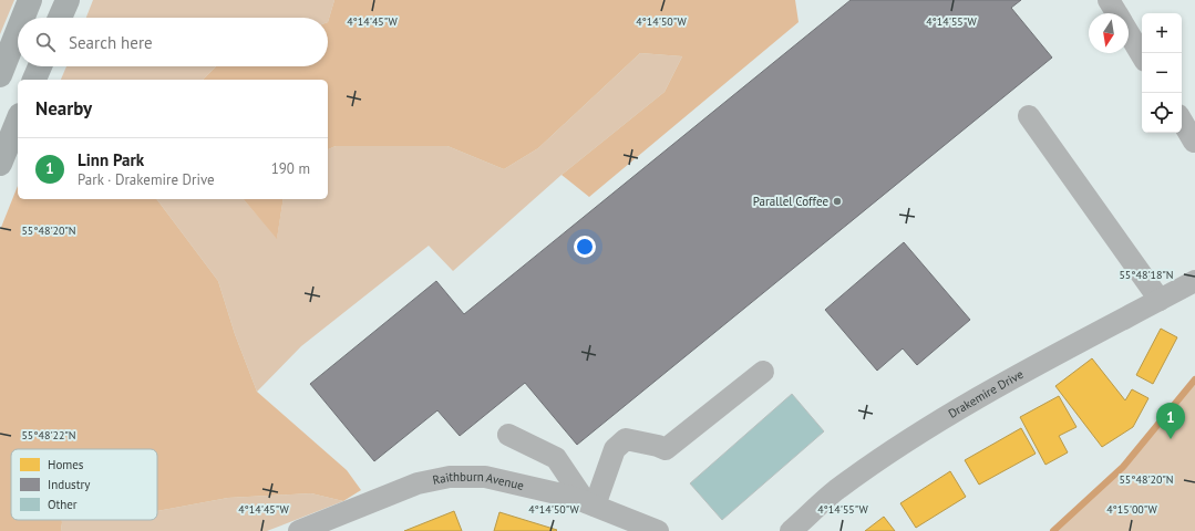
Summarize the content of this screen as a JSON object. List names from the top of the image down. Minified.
{"streets":{"street":["Drakemire Drive","Raithburn Avenue"]},"places":["Parallel Coffee"],"legend":["Homes","Industry","Other"],"north":"bottom","page":{"map_buttons":["+","−"],"search":"Search here","heading":"Nearby","list":[{"mark":"1","name":"Linn Park","note":"Park · Drakemire Drive","value":"190 m"}],"pins":"1"},"coordinates":["4°14'45\"W","4°14'50\"W","4°14'55\"W","55°48'20\"N","55°48'18\"N","55°48'22\"N","4°15'00\"W"]}
